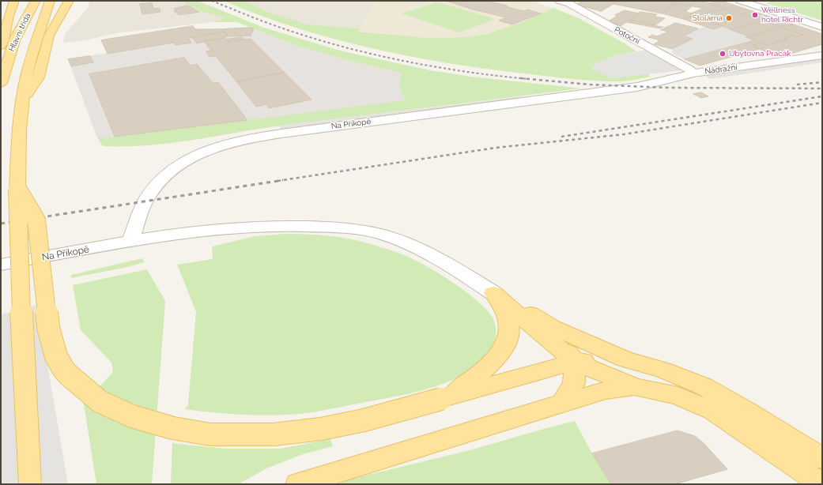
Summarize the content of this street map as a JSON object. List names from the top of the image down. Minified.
{"streets":{"main road":["Hlavní třída"],"street":["Potoční","Nádražní","Na Příkopě"]},"crossings":[["Potoční","Nádražní"],["Nádražní","Na Příkopě"]],"places":["Wellness hotel Richtr","Stolárna","Ubytovna Pracák"]}
